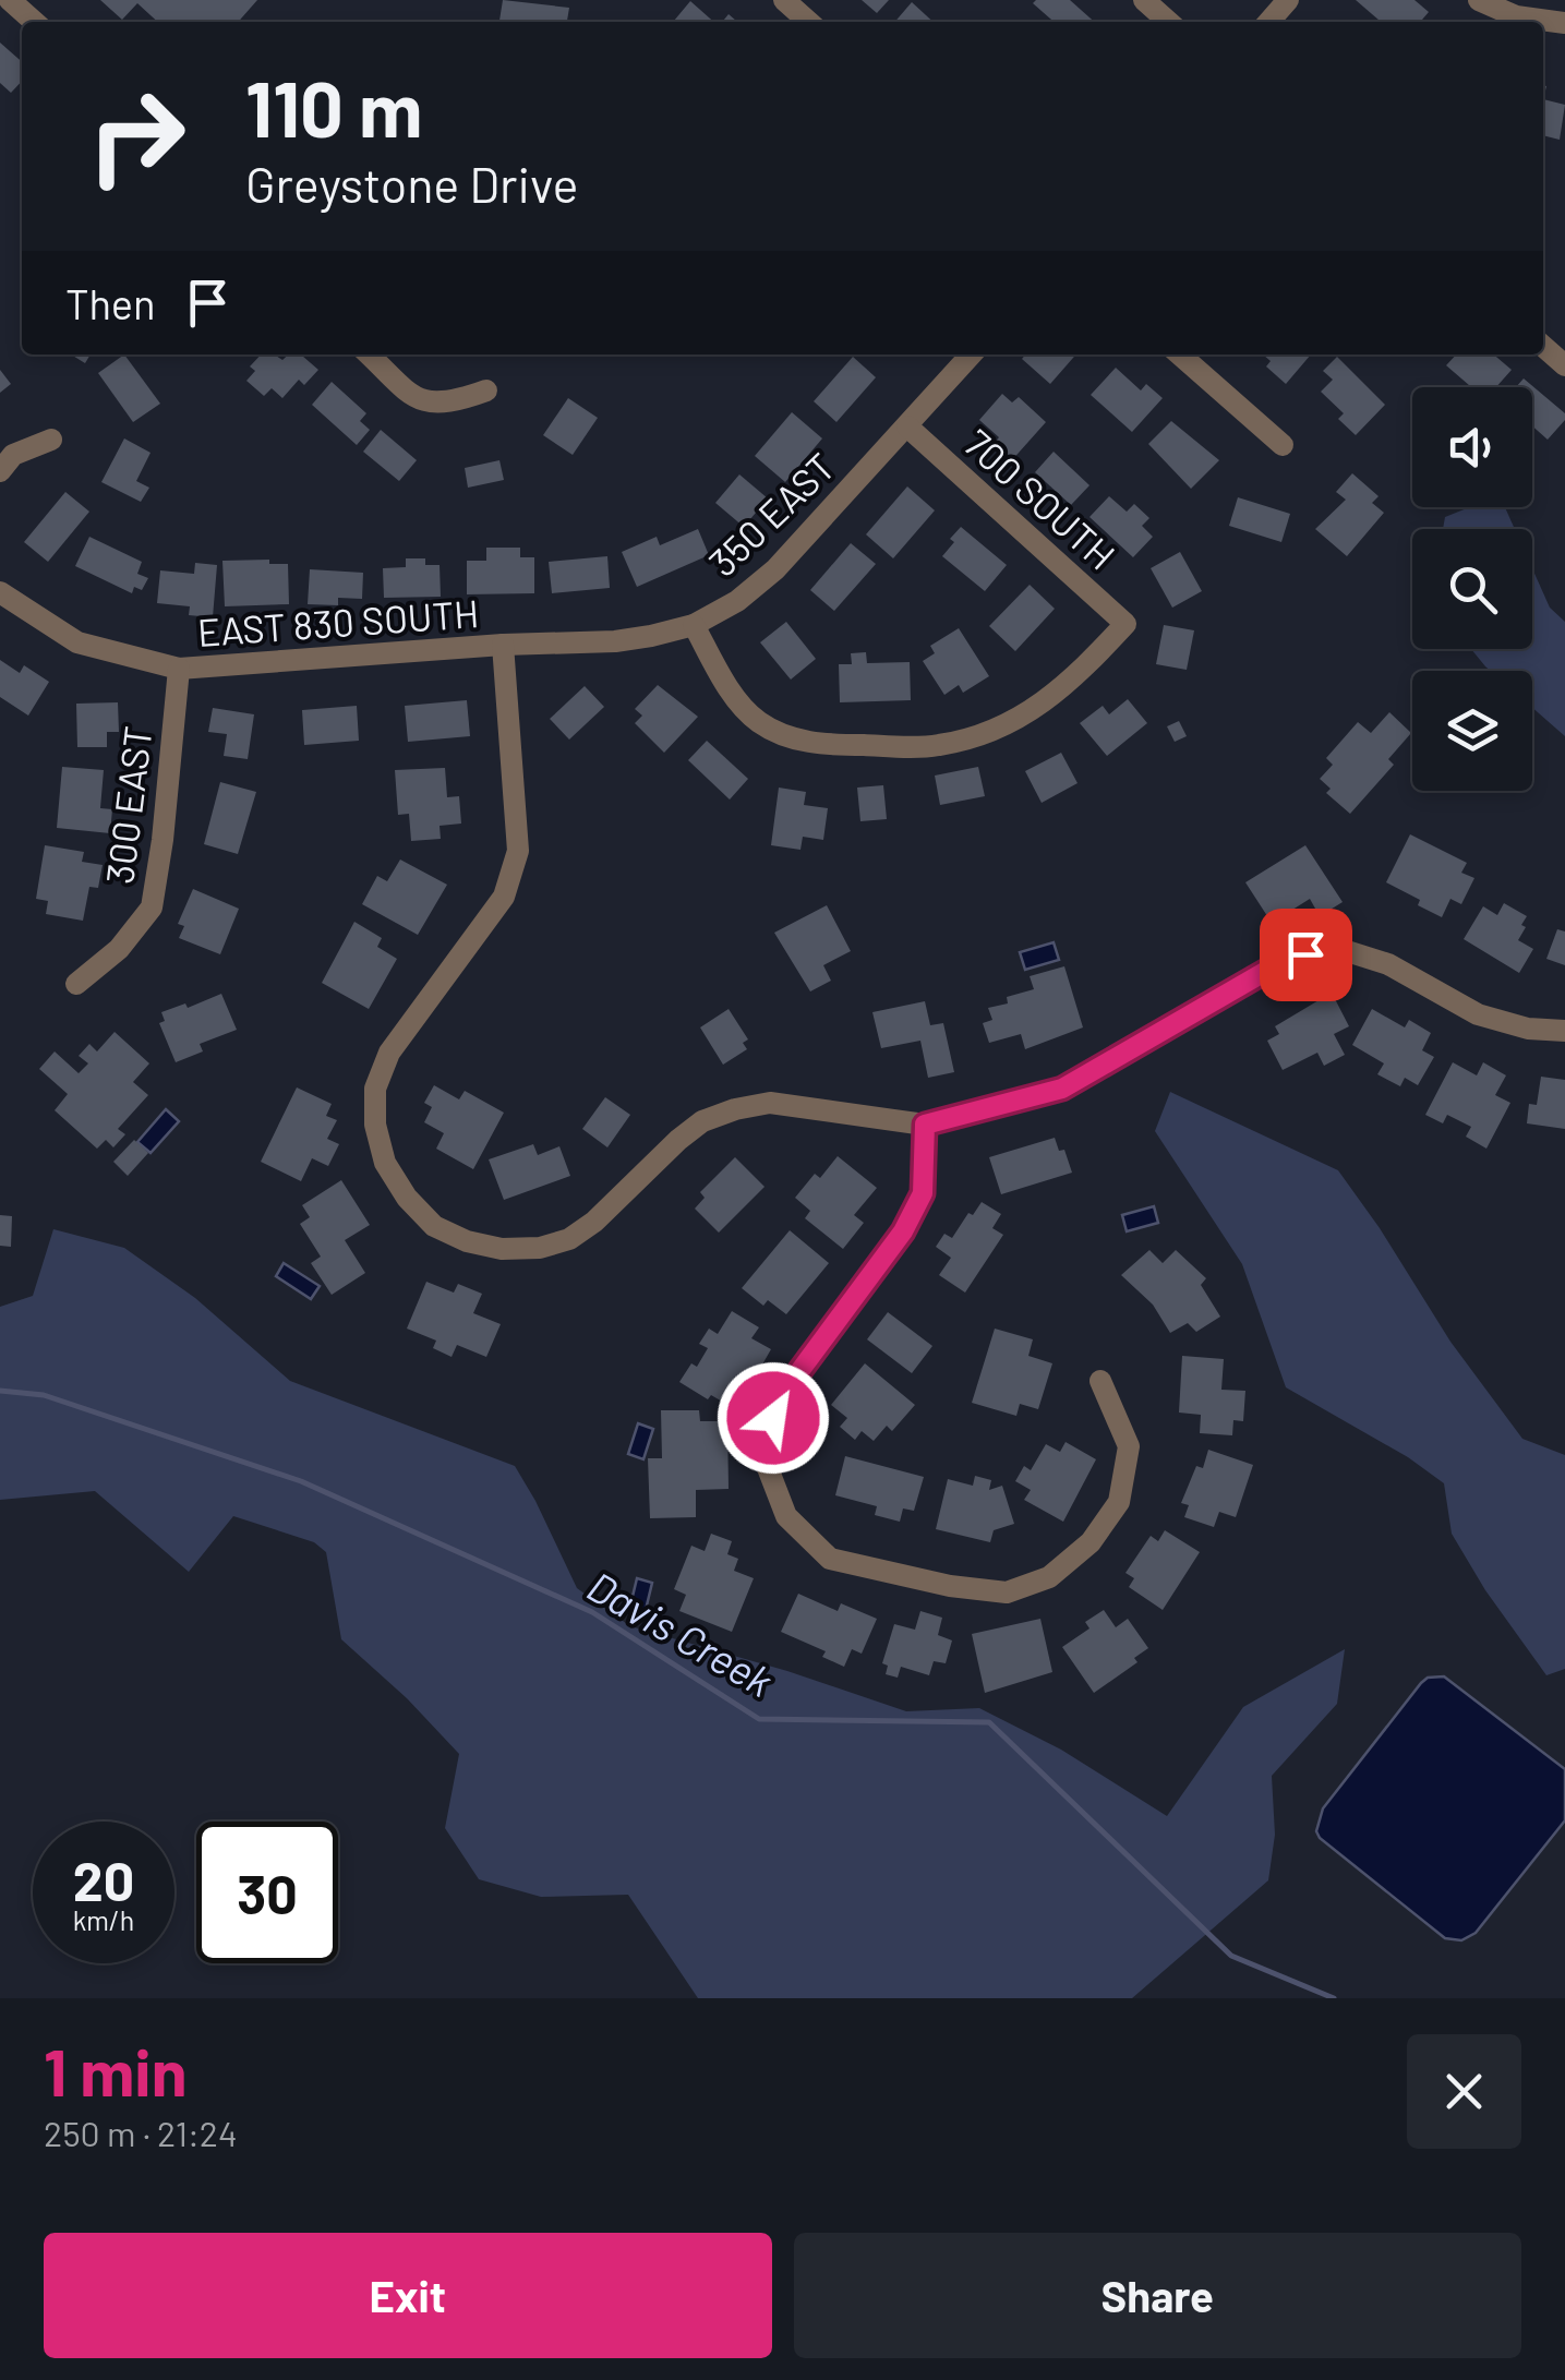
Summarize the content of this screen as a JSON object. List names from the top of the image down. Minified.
{"streets":{"street":["700 SOUTH","350 EAST","EAST 830 SOUTH","300 EAST"]},"crossings":[["700 SOUTH","350 EAST"],["350 EAST","EAST 830 SOUTH"],["EAST 830 SOUTH","300 EAST"]],"water":["Davis Creek"],"page":{"turn":["110 m","Greystone Drive"],"then":"Then","speed":"20 km/h","limit":"30","heading":["1 min","250 m · 21:24"],"buttons":["Exit","Share"]}}
